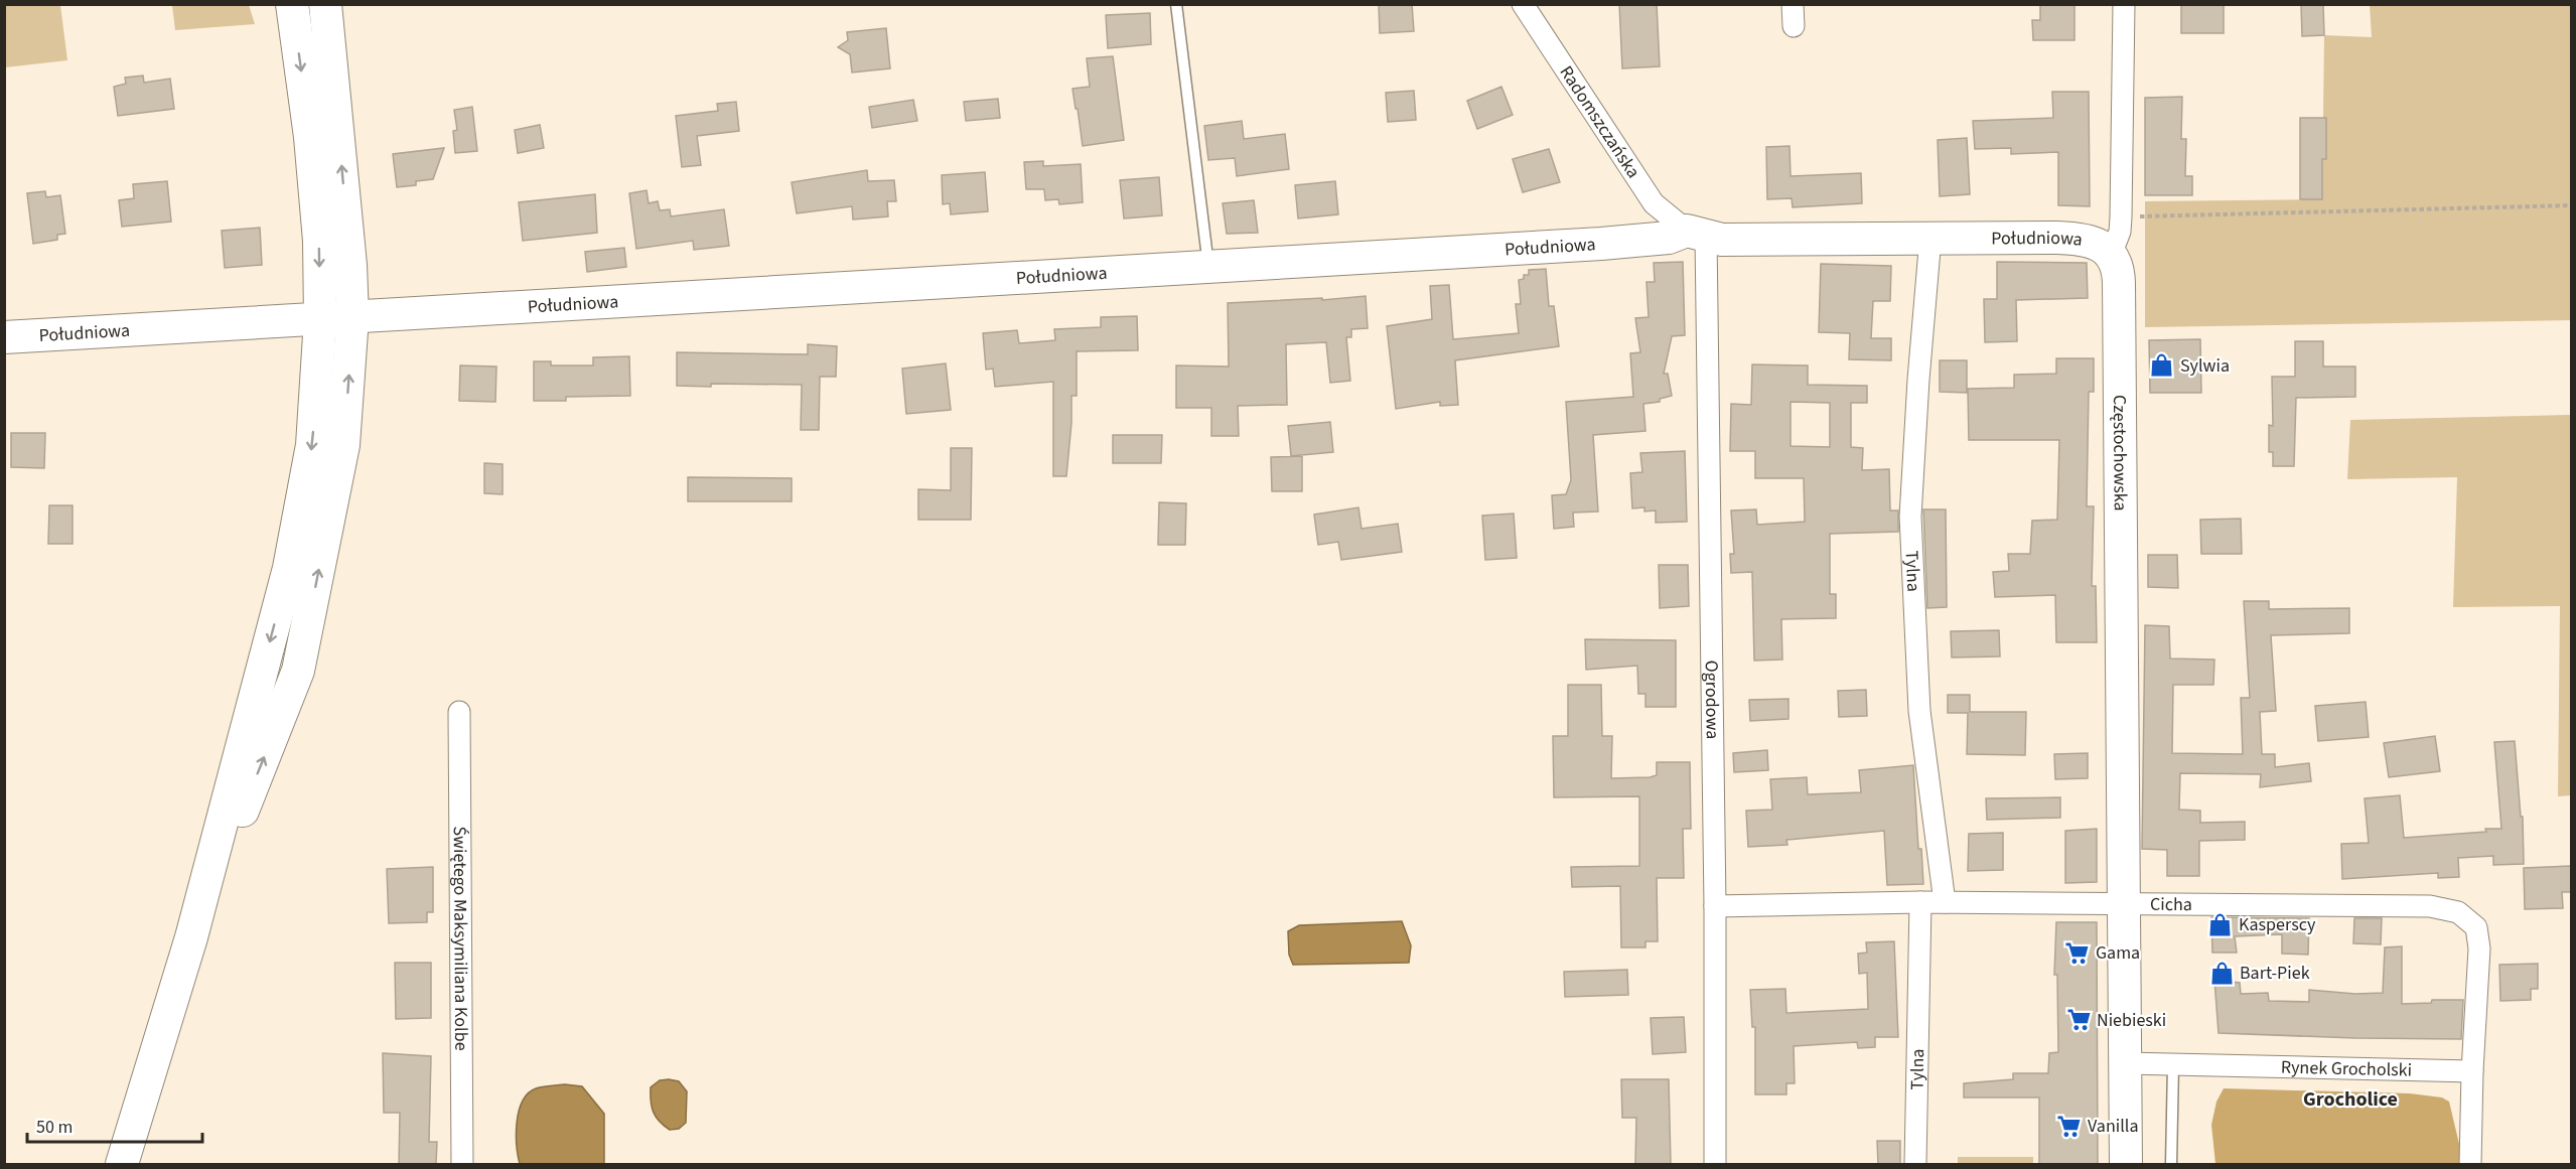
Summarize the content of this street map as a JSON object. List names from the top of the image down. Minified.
{"streets":{"street":["Radomszczańska","Południowa","Częstochowska","Tylna","Ogrodowa","Cicha","Świętego Maksymiliana Kolbe","Rynek Grocholski"]},"crossings":[["Radomszczańska","Południowa"],["Radomszczańska","Ogrodowa"],["Południowa","Częstochowska"],["Południowa","Tylna"],["Południowa","Ogrodowa"],["Częstochowska","Cicha"],["Tylna","Cicha"],["Ogrodowa","Cicha"],["Cicha","Rynek Grocholski"]],"districts":["Grocholice"],"places":{"shop":["Sylwia","Kasperscy","Bart-Piek"],"supermarket":["Gama","Niebieski","Vanilla"]},"scale_bar":"50 m"}
